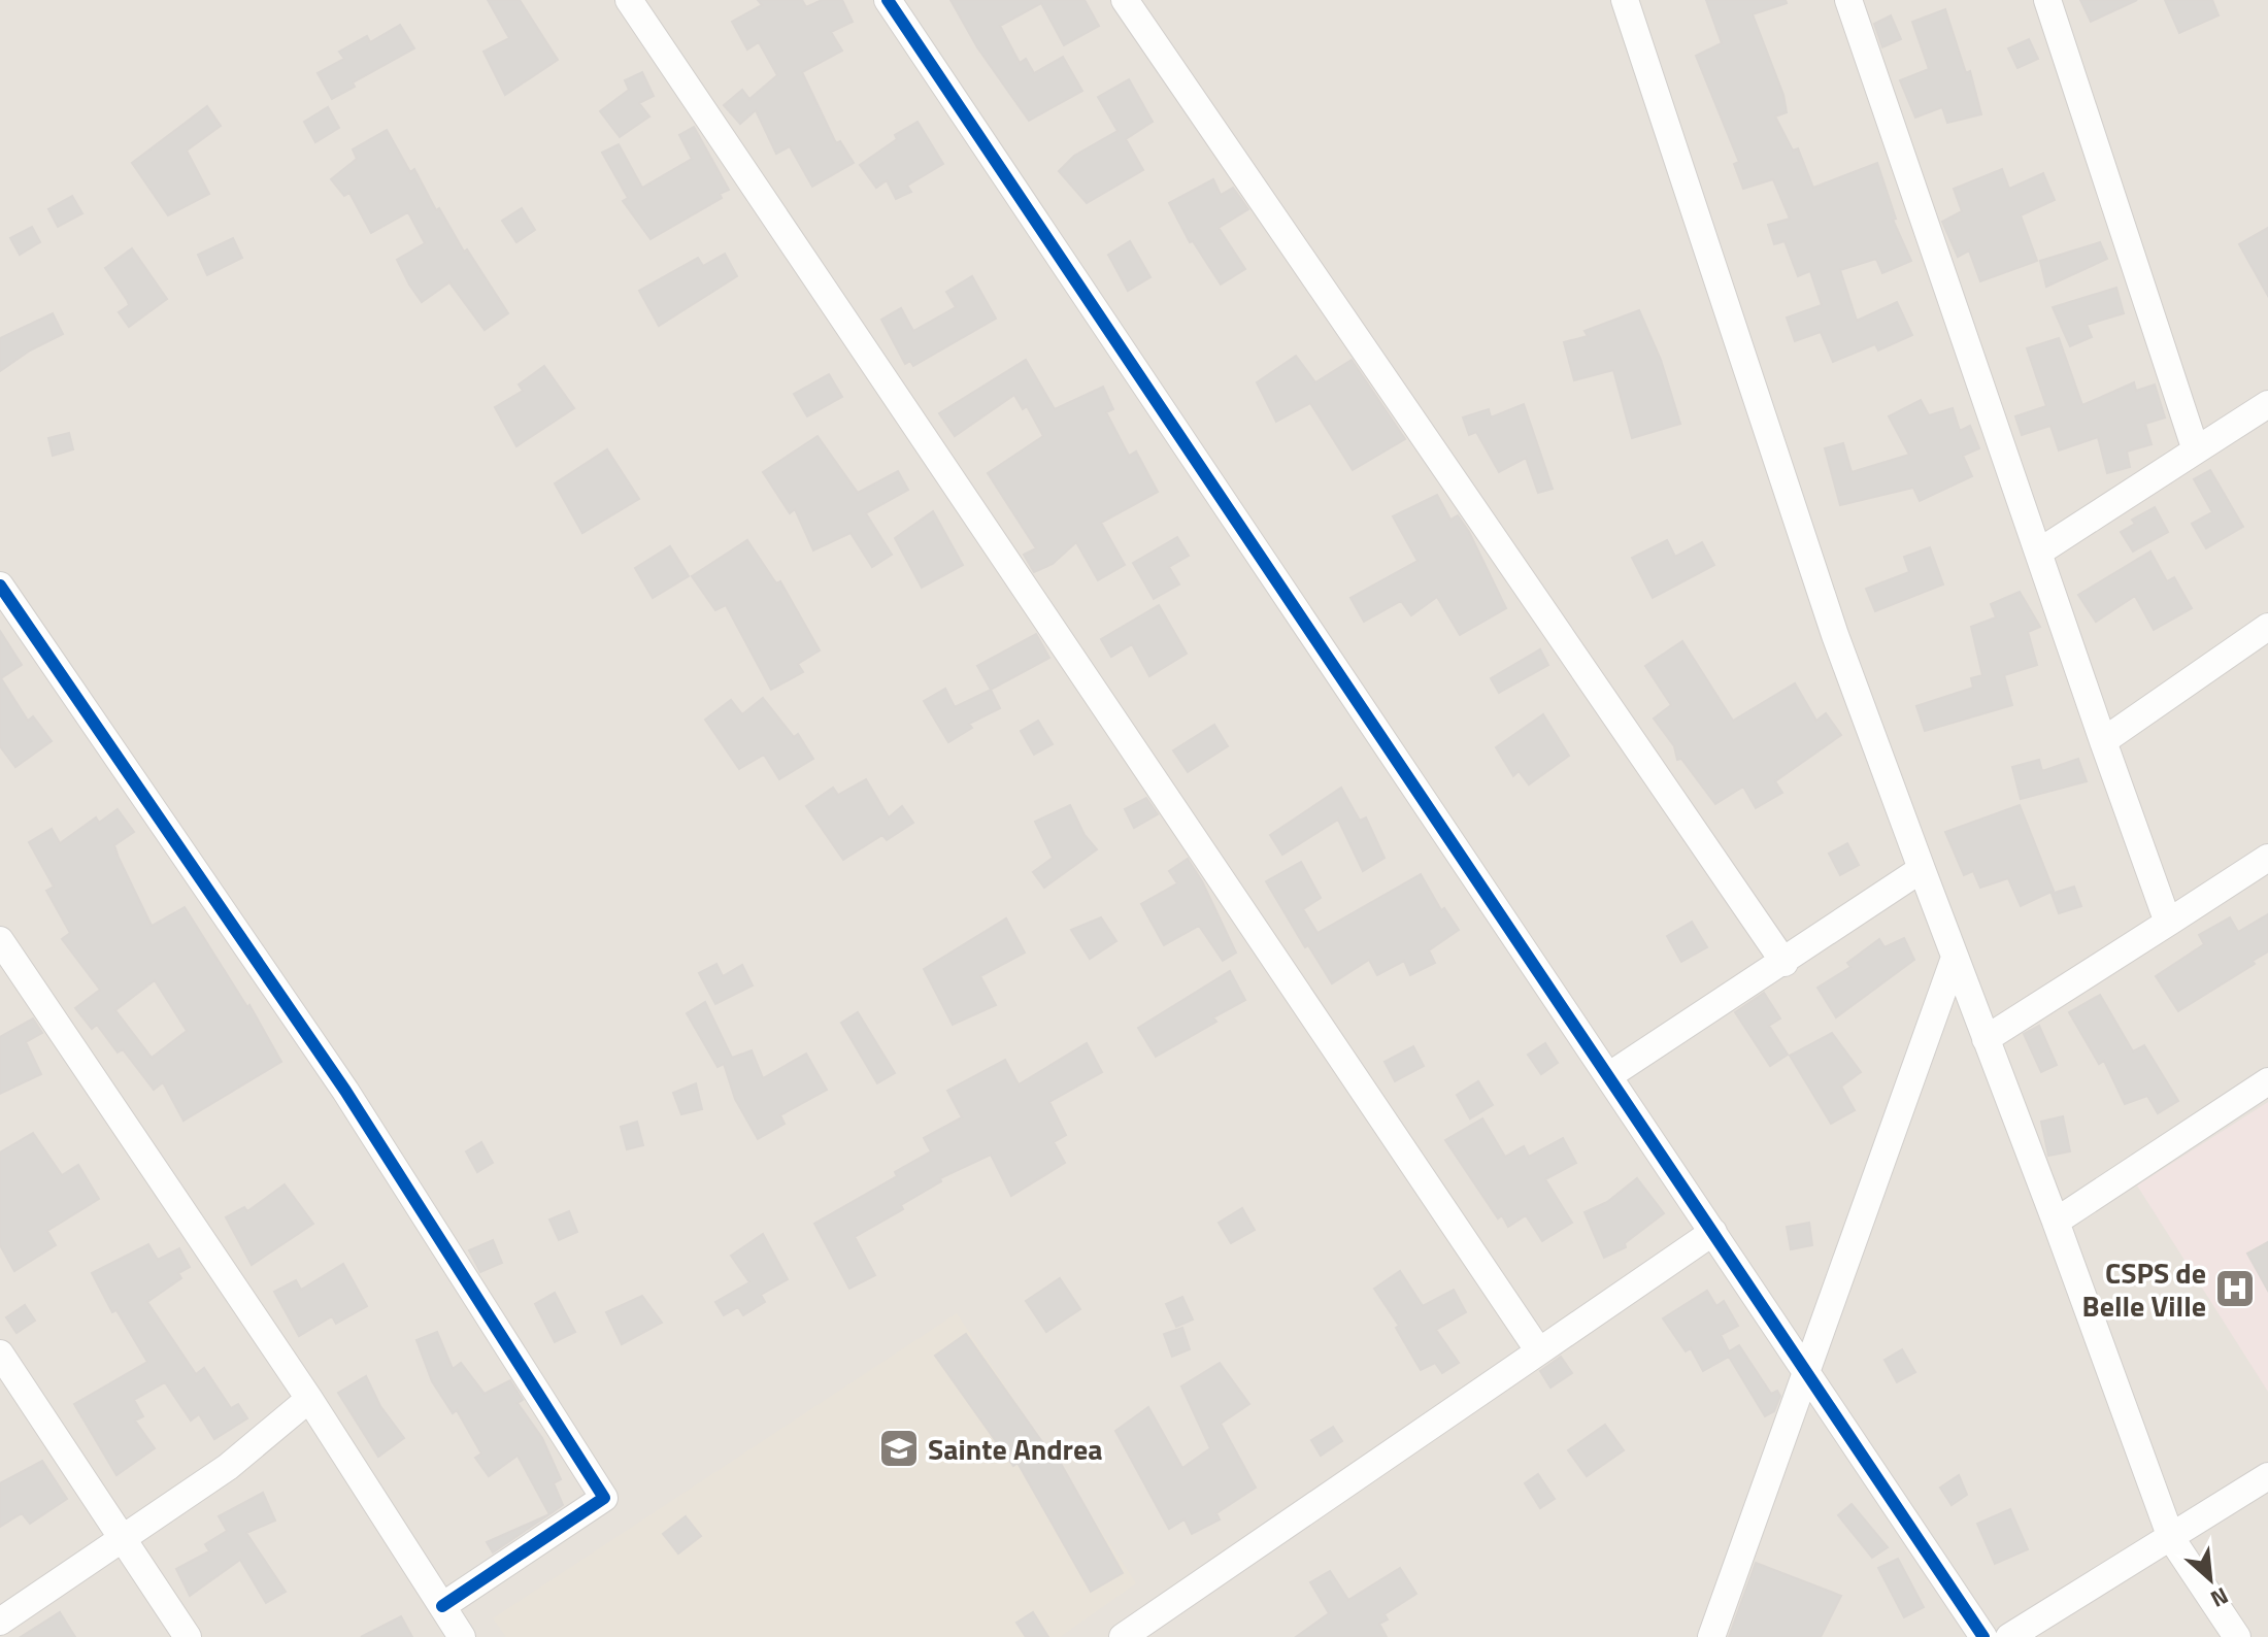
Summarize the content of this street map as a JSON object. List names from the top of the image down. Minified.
{"places":{"hospital":["CSPS de Belle Ville"],"school or university":["Sainte Andrea"]},"north":"bottom right"}
